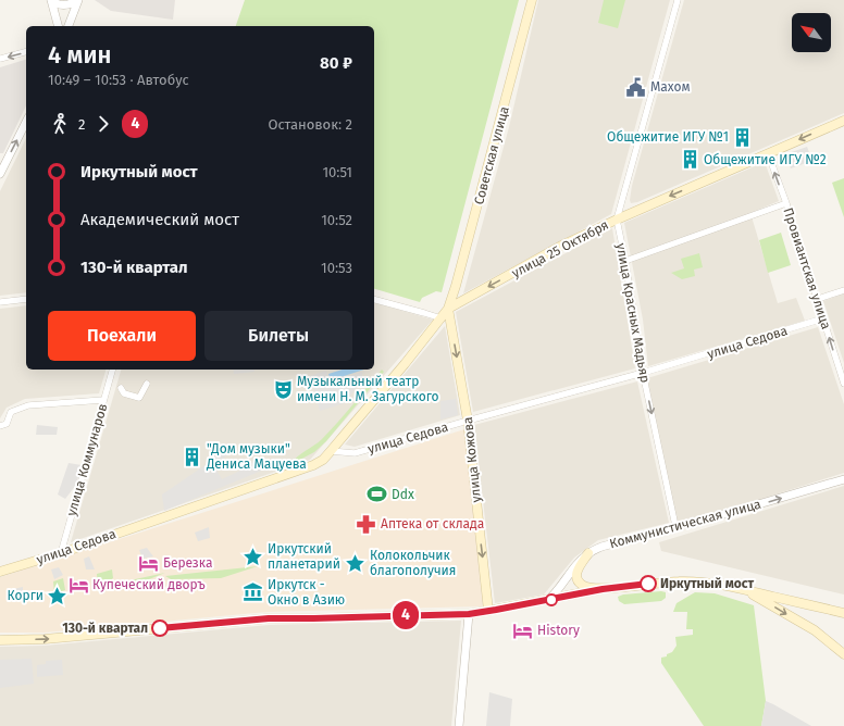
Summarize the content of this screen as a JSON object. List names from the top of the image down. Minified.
{"streets":{"main road":["Советская улица","улица 25 Октября","улица Седова","улица Кожова"],"street":["Провиантская улица","улица Красных Мадьяр","улица Коммунаров","Коммунистическая улица"]},"crossings":[["Советская улица","улица 25 Октября"],["Советская улица","улица Кожова"],["улица 25 Октября","Провиантская улица"],["улица 25 Октября","улица Красных Мадьяр"],["улица 25 Октября","улица Седова"],["улица 25 Октября","улица Кожова"],["Провиантская улица","улица Седова"],["улица Красных Мадьяр","улица Седова"],["улица Красных Мадьяр","Коммунистическая улица"],["улица Седова","улица Коммунаров"],["улица Седова","улица Кожова"]],"one_way":["улица 25 Октября","Провиантская улица","улица Кожова","Коммунистическая улица"],"places":{"public building":["Махом"],"building":["Общежитие ИГУ №1","Общежитие ИГУ №2","\"Дом музыки\" Дениса Мацуева"],"theatre":["Музыкальный театр имени Н. М. Загурского"],"sports":["Ddx"],"pharmacy":["Аптека от склада"],"place":["Иркутский планетарий","Колокольчик благополучия","Корги"],"hotel":["Березка","Купеческий дворъ","History"],"other":["Иркутный мост","130-й квартал"],"museum":["Иркутск - Окно в Азию"]},"lines":["bus line 4"],"north":"top left","page":{"on_map":"4","heading":["4 мин","10:49 – 10:53 · Автобус","80 ₽"],"legs":["2","4","Остановок: 2"],"list":[{"name":"Иркутный мост","value":"10:51"},{"name":"Академический мост","value":"10:52"},{"name":"130-й квартал","value":"10:53"}],"buttons":["Поехали","Билеты"]}}
